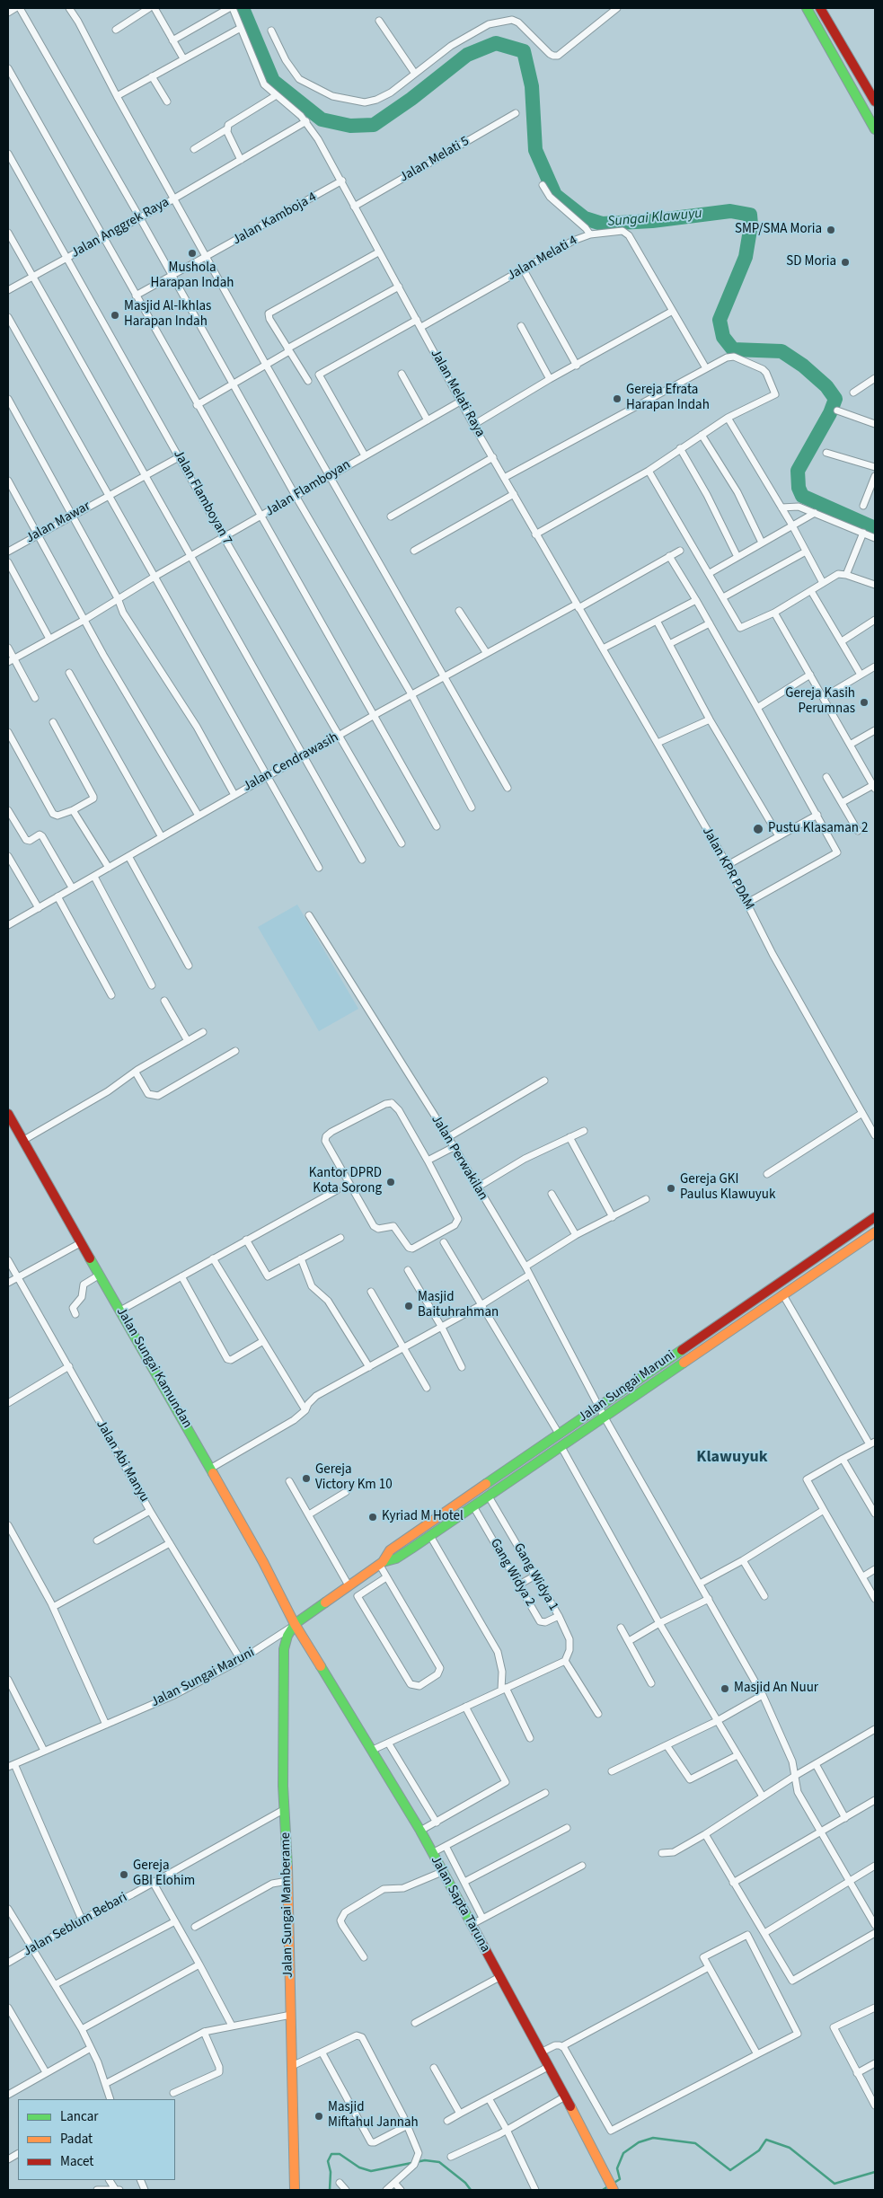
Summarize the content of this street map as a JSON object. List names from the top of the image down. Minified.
{"streets":{"main road":["Jalan Sungai Kamundan","Jalan Sungai Maruni","Jalan Sapta Taruna","Jalan Sungai Mamberame"],"street":["Jalan Melati 5","Jalan Kamboja 4","Jalan Anggrek Raya","Jalan Melati 4","Jalan Melati Raya","Jalan Flamboyan","Jalan Flamboyan 7","Jalan Mawar","Jalan Cendrawasih","Jalan KPR PDAM","Jalan Perwakilan","Jalan Abi Manyu","Gang Widya 2","Gang Widya 1","Jalan Seblum Bebari"]},"crossings":[["Jalan Melati 5","Jalan Melati Raya"],["Jalan Kamboja 4","Jalan Anggrek Raya"],["Jalan Kamboja 4","Jalan Melati Raya"],["Jalan Anggrek Raya","Jalan Flamboyan"],["Jalan Anggrek Raya","Jalan Flamboyan 7"],["Jalan Anggrek Raya","Jalan Cendrawasih"],["Jalan Melati 4","Jalan Melati Raya"],["Jalan Melati Raya","Jalan Flamboyan"],["Jalan Melati Raya","Jalan Cendrawasih"],["Jalan Melati Raya","Jalan KPR PDAM"],["Jalan Flamboyan","Jalan Flamboyan 7"],["Jalan Flamboyan 7","Jalan Mawar"],["Jalan Flamboyan 7","Jalan Cendrawasih"],["Jalan Cendrawasih","Jalan KPR PDAM"],["Jalan Perwakilan","Jalan Sungai Maruni"],["Jalan Sungai Kamundan","Jalan Sungai Maruni"],["Jalan Sungai Kamundan","Jalan Sapta Taruna"],["Jalan Sungai Kamundan","Jalan Sungai Mamberame"],["Jalan Sungai Maruni","Jalan Abi Manyu"],["Jalan Sungai Maruni","Gang Widya 2"],["Jalan Sungai Maruni","Gang Widya 1"],["Jalan Sungai Maruni","Jalan Sapta Taruna"],["Jalan Sungai Maruni","Jalan Sungai Mamberame"],["Gang Widya 2","Gang Widya 1"],["Jalan Sapta Taruna","Jalan Sungai Mamberame"],["Jalan Sungai Mamberame","Jalan Seblum Bebari"]],"districts":["Klawuyuk"],"water":["Sungai Klawuyu"],"places":["SMP/SMA Moria","Mushola Harapan Indah","SD Moria","Masjid Al-Ikhlas Harapan Indah","Gereja Efrata Harapan Indah","Gereja Kasih Perumnas","Pustu Klasaman 2","Kantor DPRD Kota Sorong","Gereja GKI Paulus Klawuyuk","Masjid Baituhrahman","Gereja Victory Km 10","Kyriad M Hotel","Masjid An Nuur","Gereja GBI Elohim","Masjid Miftahul Jannah"],"legend":["Lancar","Padat","Macet"]}
